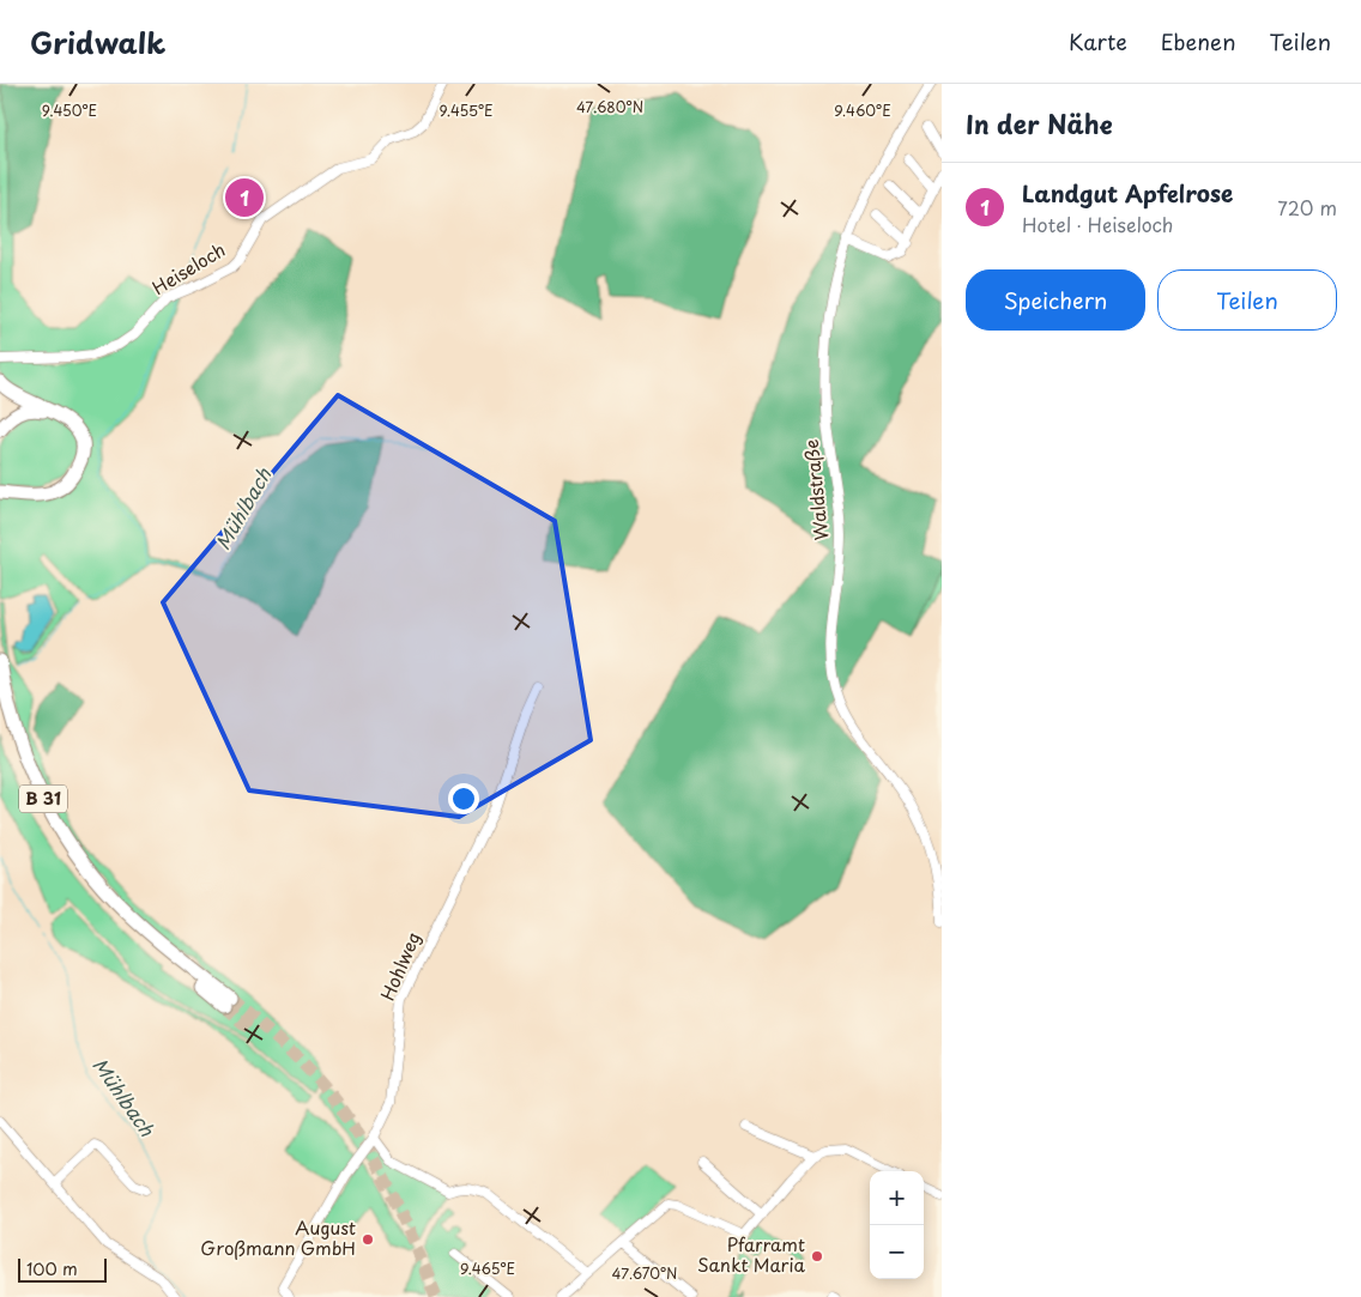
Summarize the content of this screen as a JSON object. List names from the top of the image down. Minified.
{"streets":{"highway":["B 31"],"street":["Heiseloch","Waldstraße","Hohlweg"]},"water":["Mühlbach"],"places":["August Großmann GmbH","Pfarramt Sankt Maria"],"scale_bar":"100 m","page":{"header":"Gridwalk","nav":["Karte","Ebenen","Teilen"],"heading":"In der Nähe","list":[{"mark":"1","name":"Landgut Apfelrose","note":"Hotel · Heiseloch","value":"720 m"}],"pins":"1","buttons":["Speichern","Teilen"],"map_buttons":["+","−"],"scale":"100 m"},"coordinates":["47.680°N","9.450°E","9.455°E","9.460°E","9.465°E","47.670°N"]}
